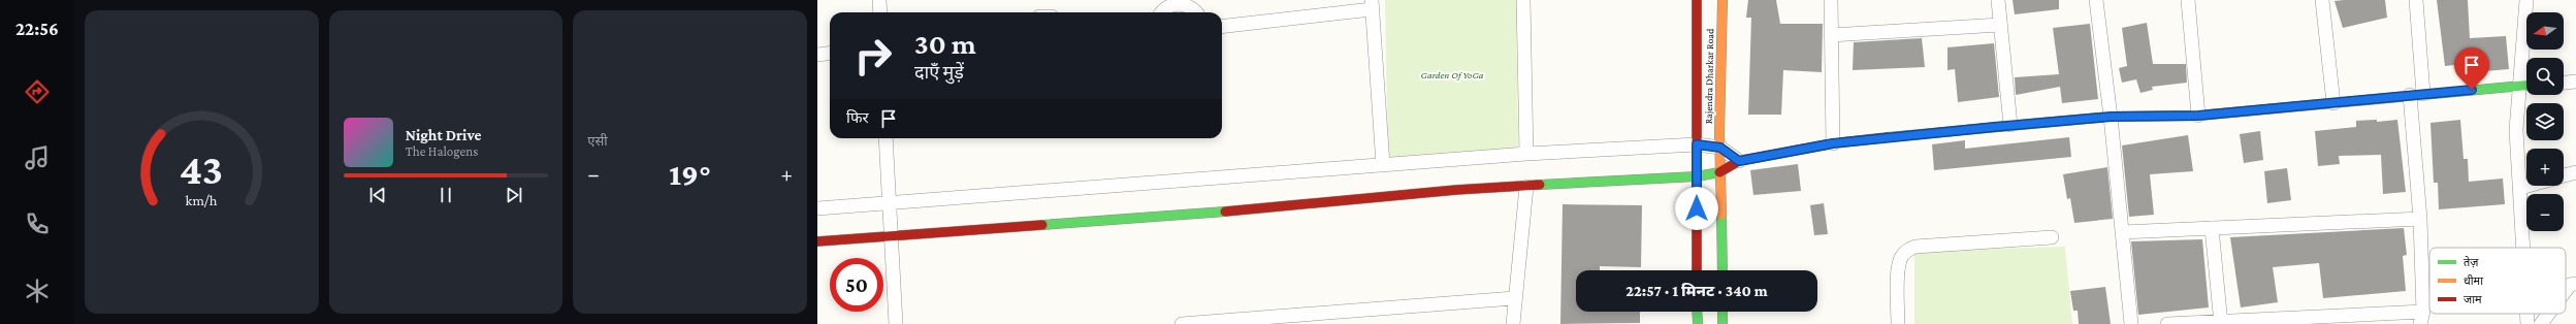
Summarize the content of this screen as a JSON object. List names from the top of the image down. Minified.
{"streets":{"street":["Rajendra Dharkar Road"]},"parks":["Garden Of YoGa"],"legend":["तेज़","धीमा","जाम"],"north":"left","page":{"tabs":"22:56","tile":"एसी","map_buttons":["+","−"],"turn":["30 m","दाएँ मुड़ें"],"then":"फिर","song":["Night Drive","The Halogens"],"heat":["−","19°","+"],"limit":"50","trip":"22:57 · 1 मिनट · 340 m","gauge":["43","km/h"]}}
